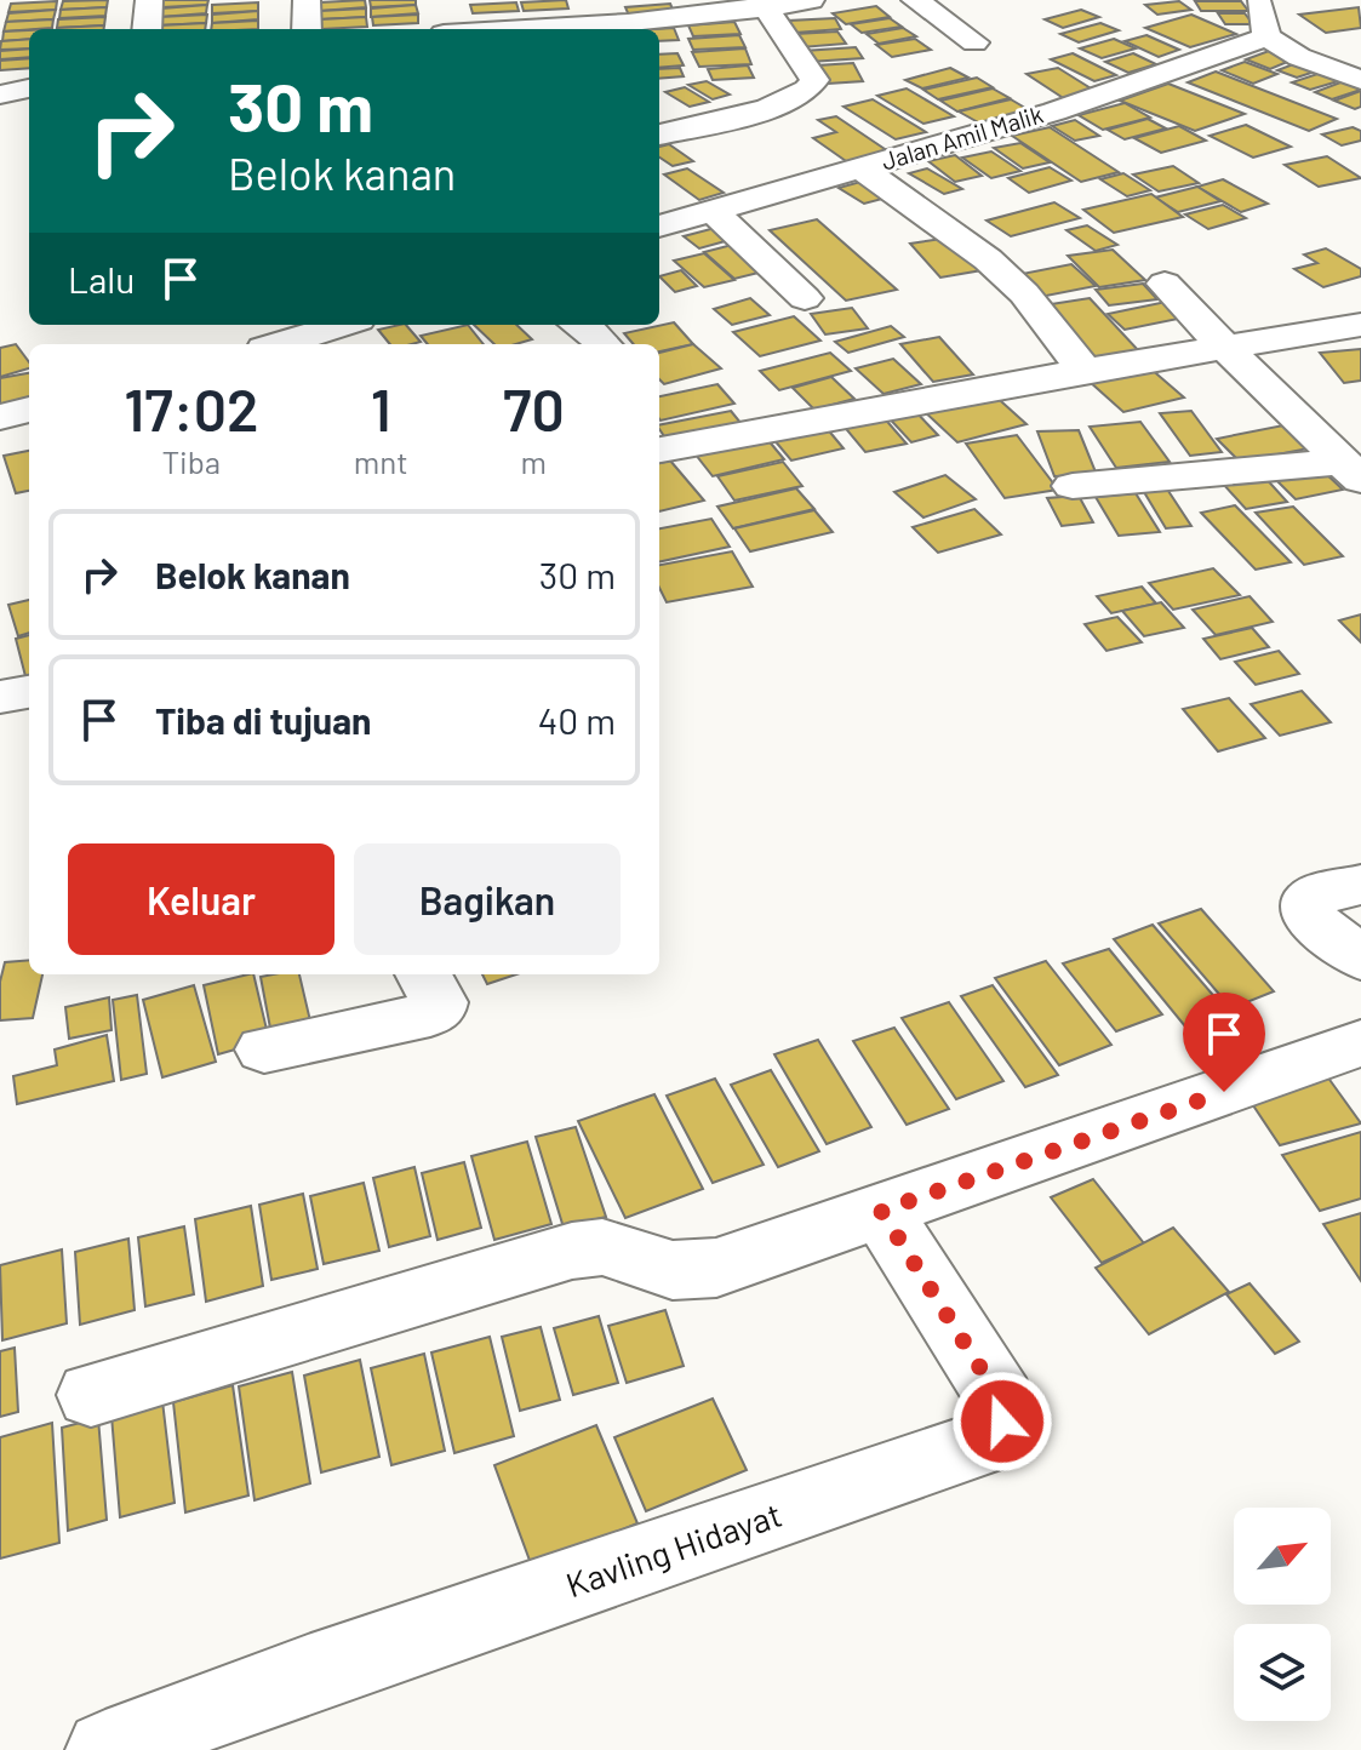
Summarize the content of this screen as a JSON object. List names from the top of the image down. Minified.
{"streets":{"street":["Jalan Amil Malik","Kavling Hidayat"]},"north":"top right","page":{"turn":["30 m","Belok kanan"],"then":"Lalu","eta":["17:02","Tiba","1","mnt","70","m"],"list":[{"name":"Belok kanan","value":"30 m"},{"name":"Tiba di tujuan","value":"40 m"}],"buttons":["Keluar","Bagikan"]}}
